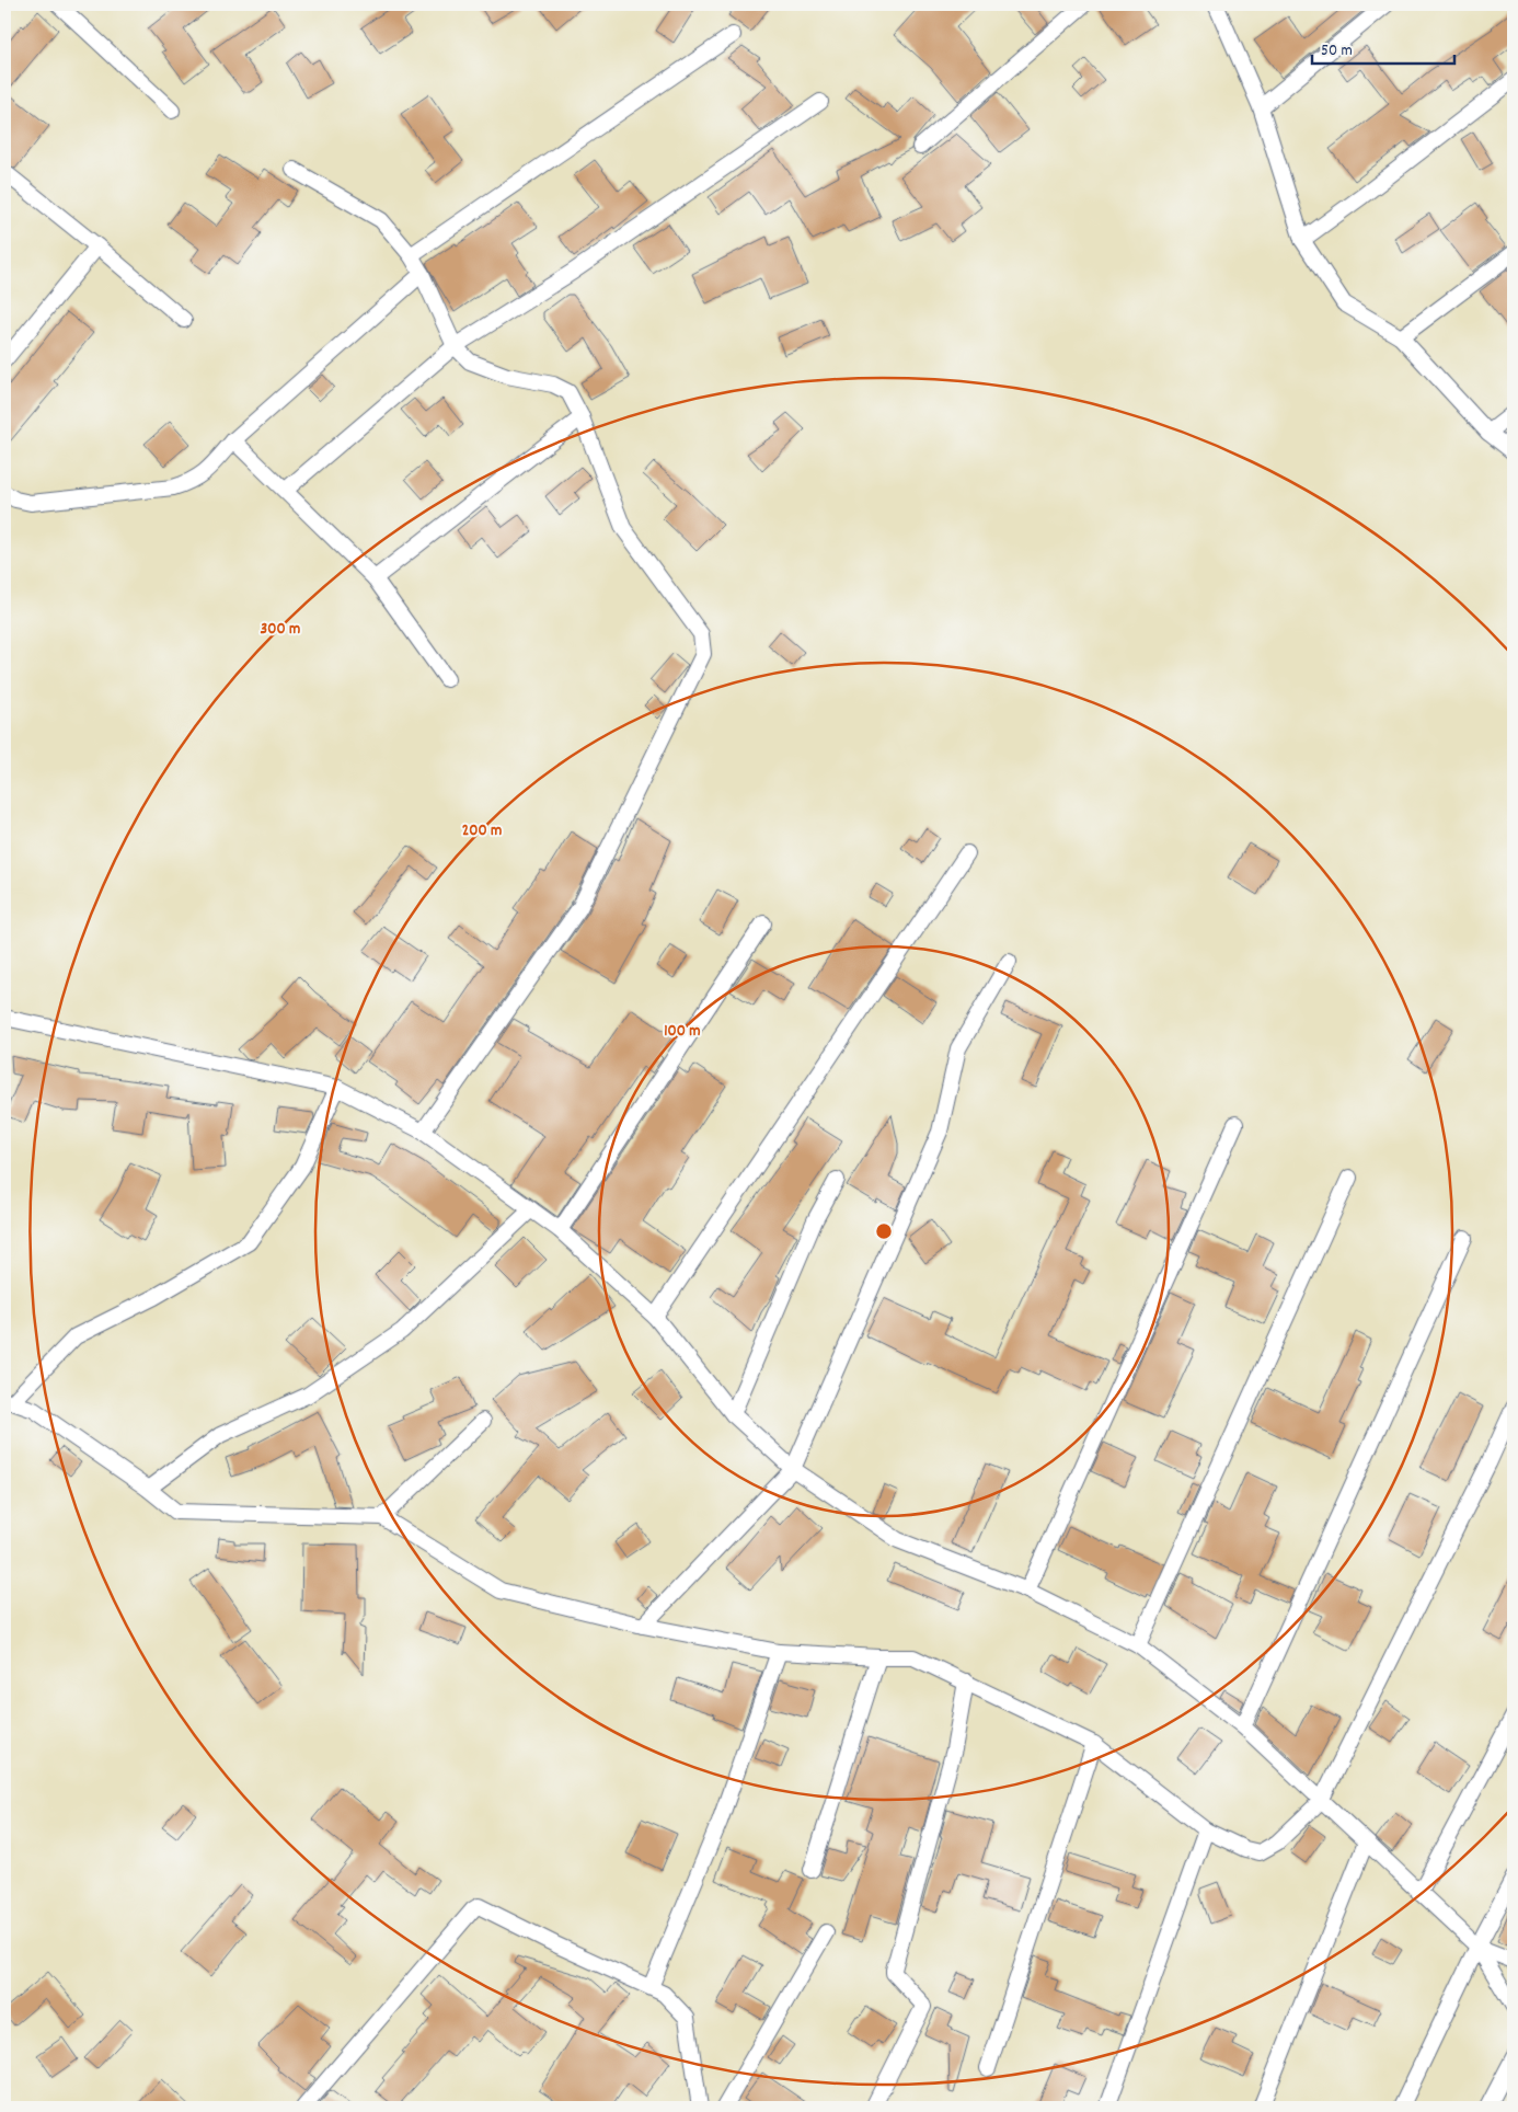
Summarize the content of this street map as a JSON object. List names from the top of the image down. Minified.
{"scale_bar":"50 m","rings":["300 m","200 m","100 m"]}
